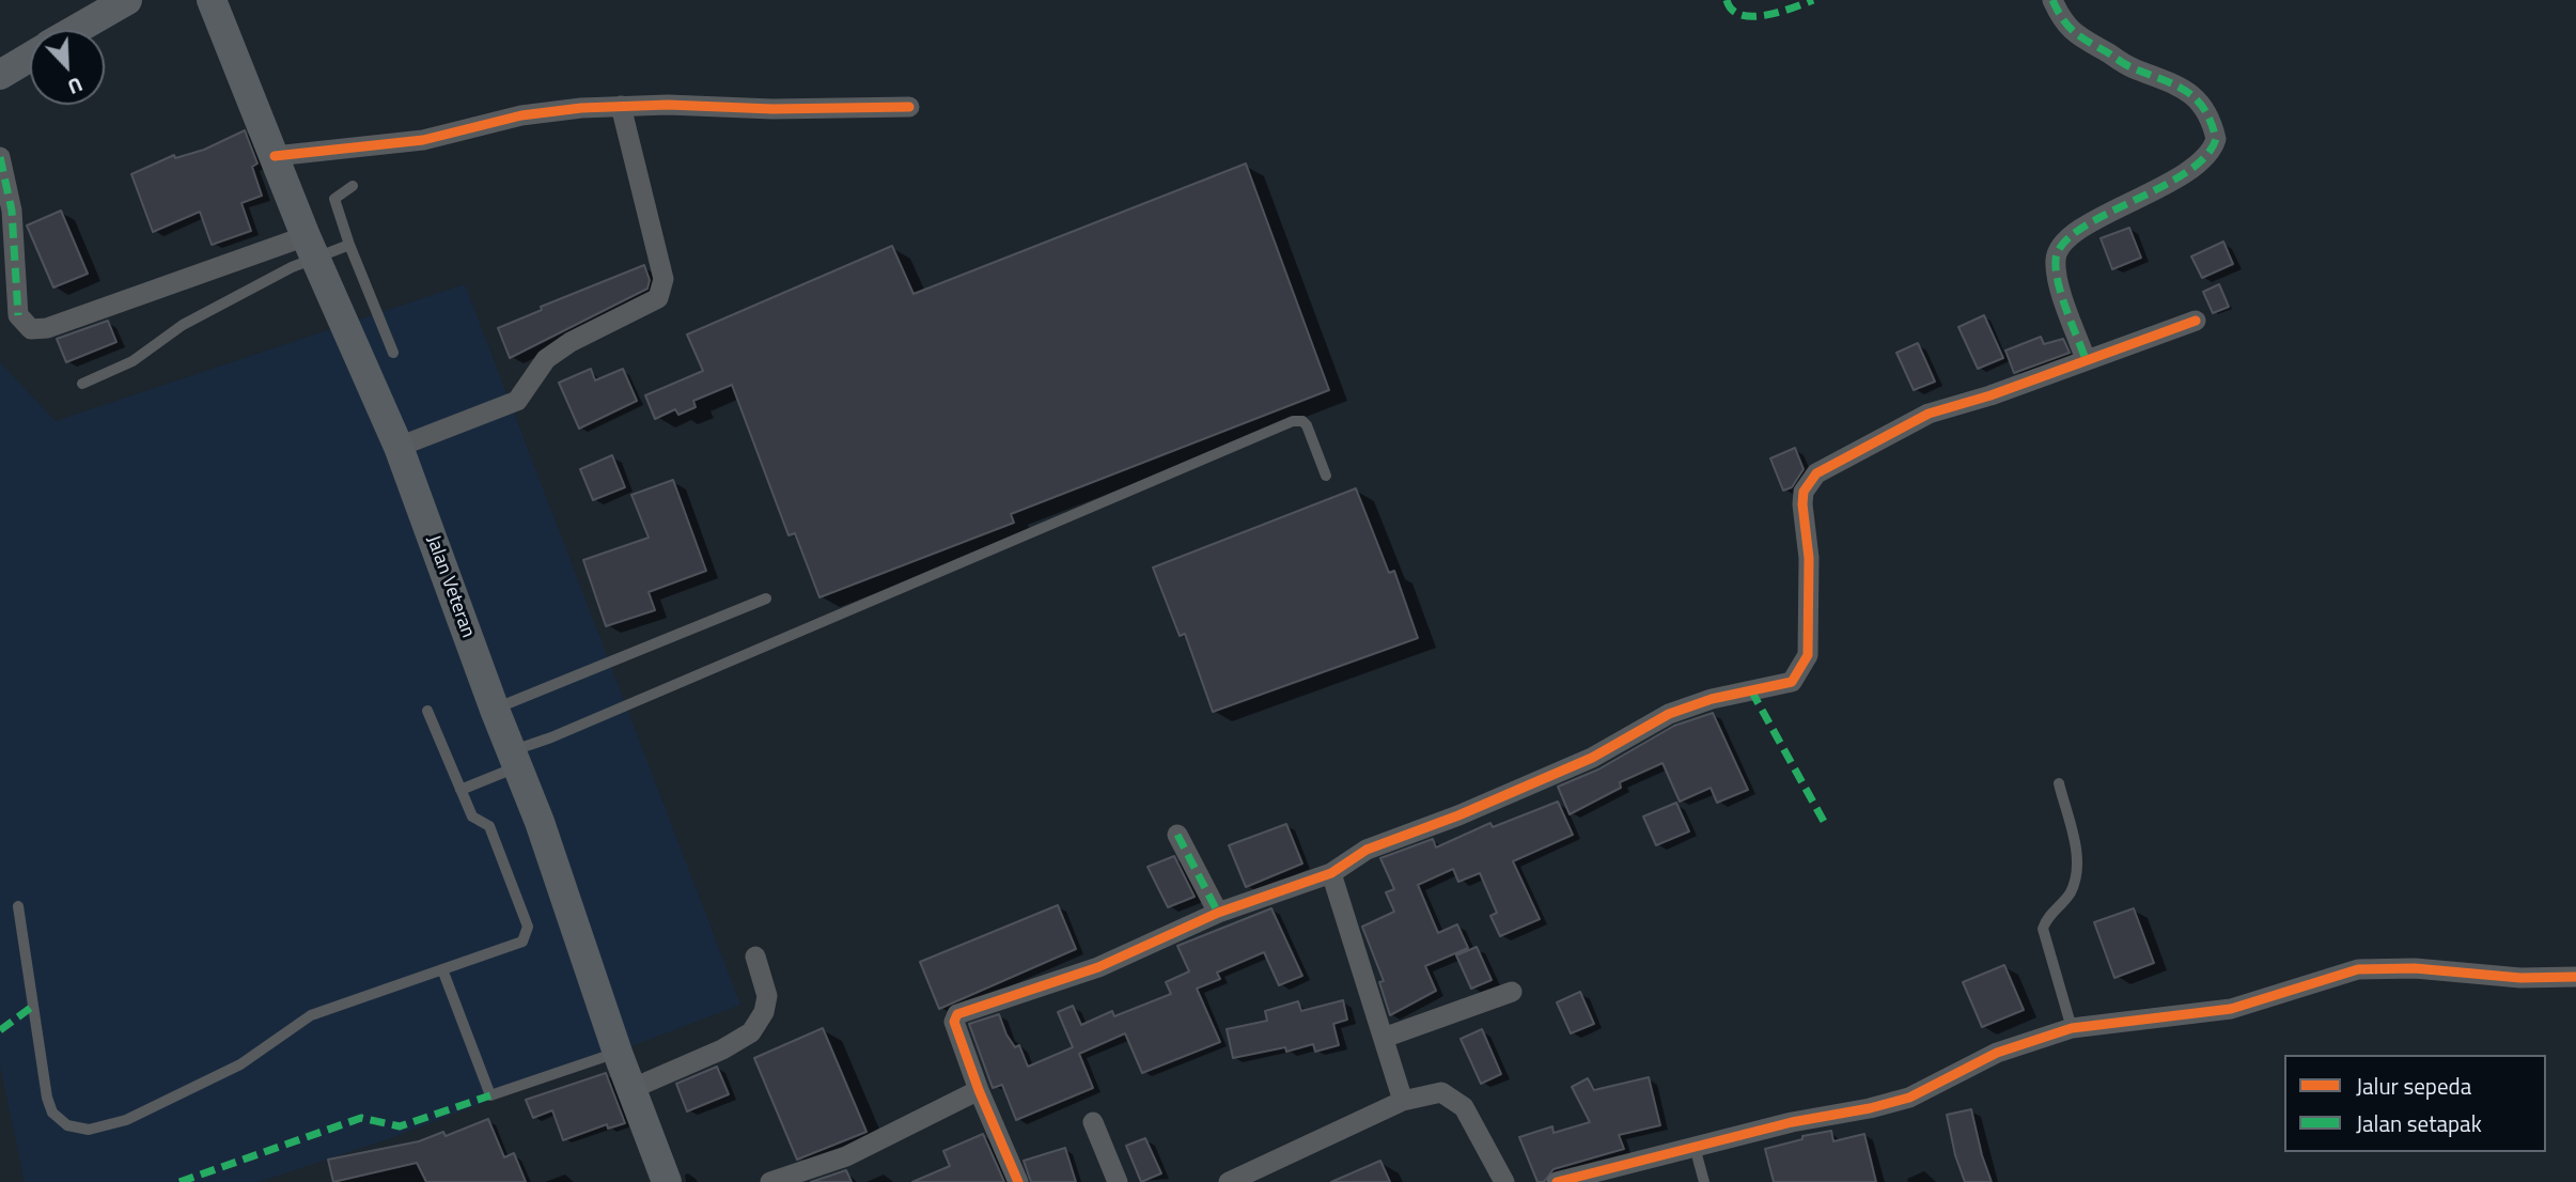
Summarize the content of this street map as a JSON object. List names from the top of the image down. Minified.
{"streets":{"main road":["Jalan Veteran"]},"legend":["Jalur sepeda","Jalan setapak"],"north":"bottom right"}
